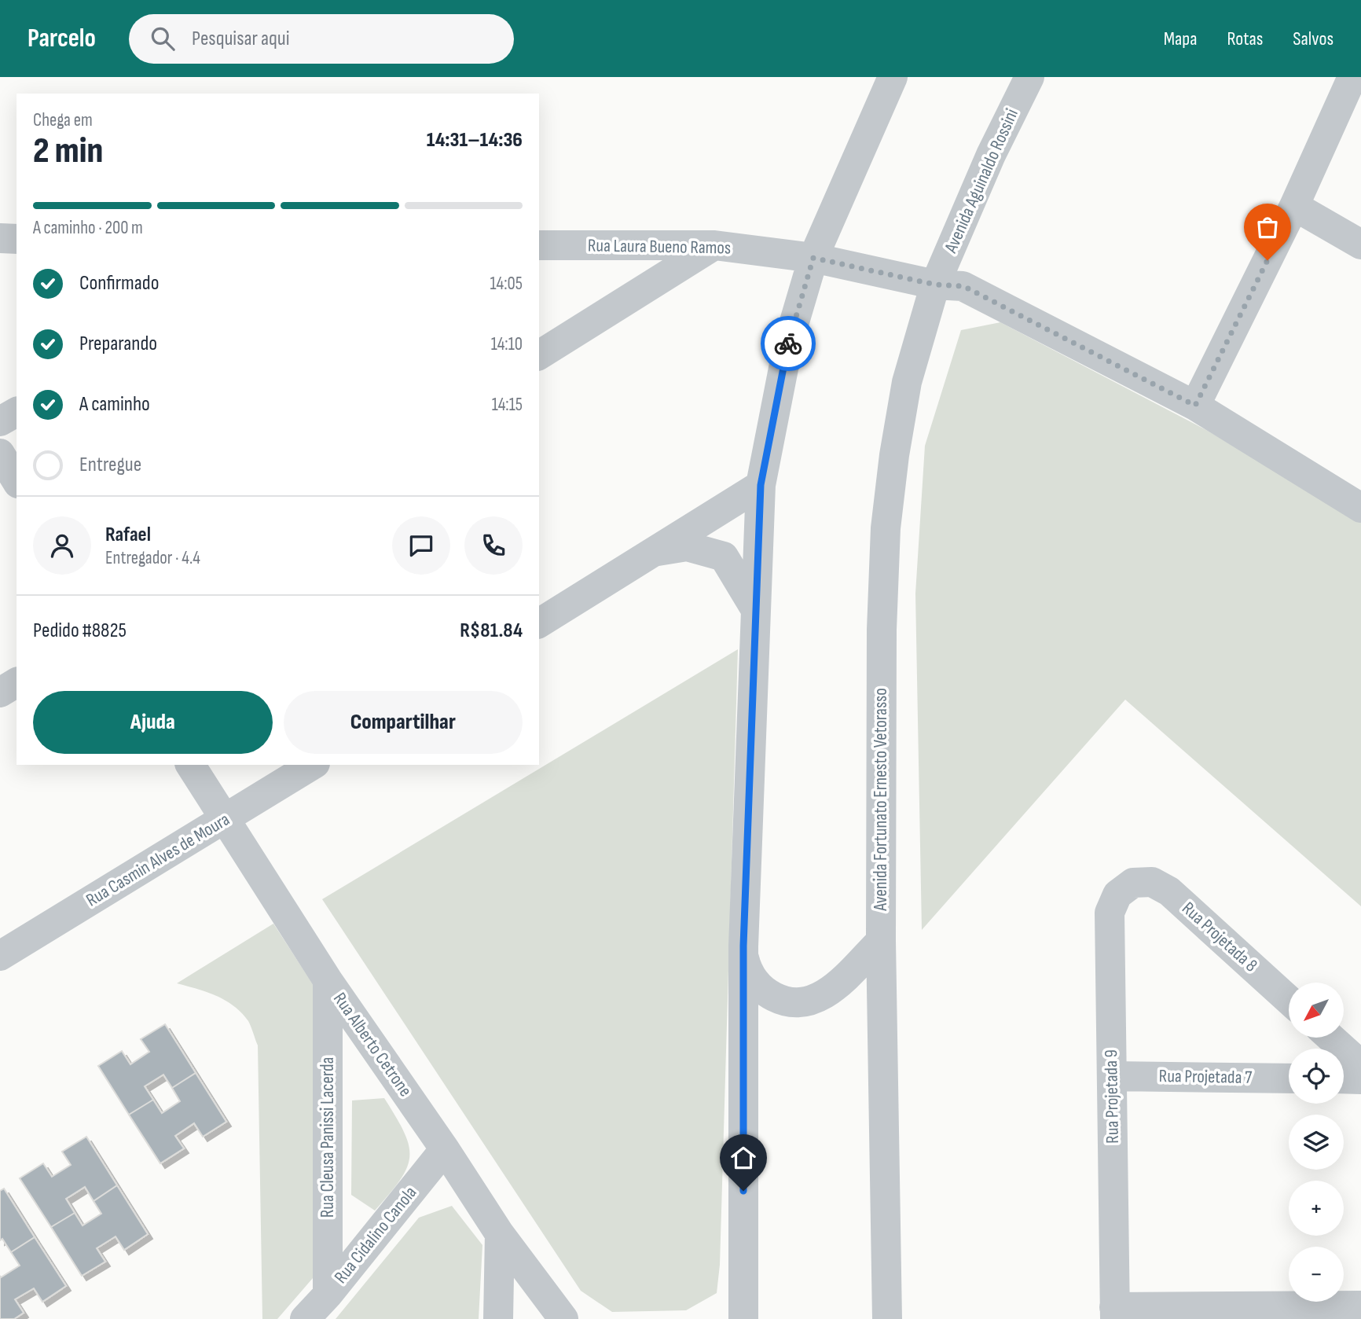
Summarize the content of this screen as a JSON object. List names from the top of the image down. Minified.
{"streets":{"street":["Avenida Aguinaldo Rossini","Rua Laura Bueno Ramos","Avenida Fortunato Ernesto Vetorasso","Rua Casmin Alves de Moura","Rua Projetada 8","Rua Alberto Cetrone","Rua Projetada 7","Rua Projetada 9","Rua Cleusa Panissi Lacerda","Rua Cidalino Canola"]},"crossings":[["Avenida Aguinaldo Rossini","Rua Laura Bueno Ramos"],["Avenida Aguinaldo Rossini","Avenida Fortunato Ernesto Vetorasso"],["Rua Laura Bueno Ramos","Avenida Fortunato Ernesto Vetorasso"],["Rua Casmin Alves de Moura","Rua Alberto Cetrone"],["Rua Projetada 8","Rua Projetada 9"],["Rua Alberto Cetrone","Rua Cleusa Panissi Lacerda"],["Rua Alberto Cetrone","Rua Cidalino Canola"],["Rua Projetada 7","Rua Projetada 9"],["Rua Cleusa Panissi Lacerda","Rua Cidalino Canola"]],"north":"bottom left","page":{"header":"Parcelo","search":"Pesquisar aqui","nav":["Mapa","Rotas","Salvos"],"heading":["2 min","Chega em","14:31–14:36"],"panel":["Rafael","Entregador · 4.4","Pedido #8825","R$81.84"],"bar":"A caminho · 200 m","list":[["Confirmado","14:05"],["Preparando","14:10"],["A caminho","14:15"],"Entregue"],"buttons":["Ajuda","Compartilhar"],"map_buttons":["+","−"]}}
